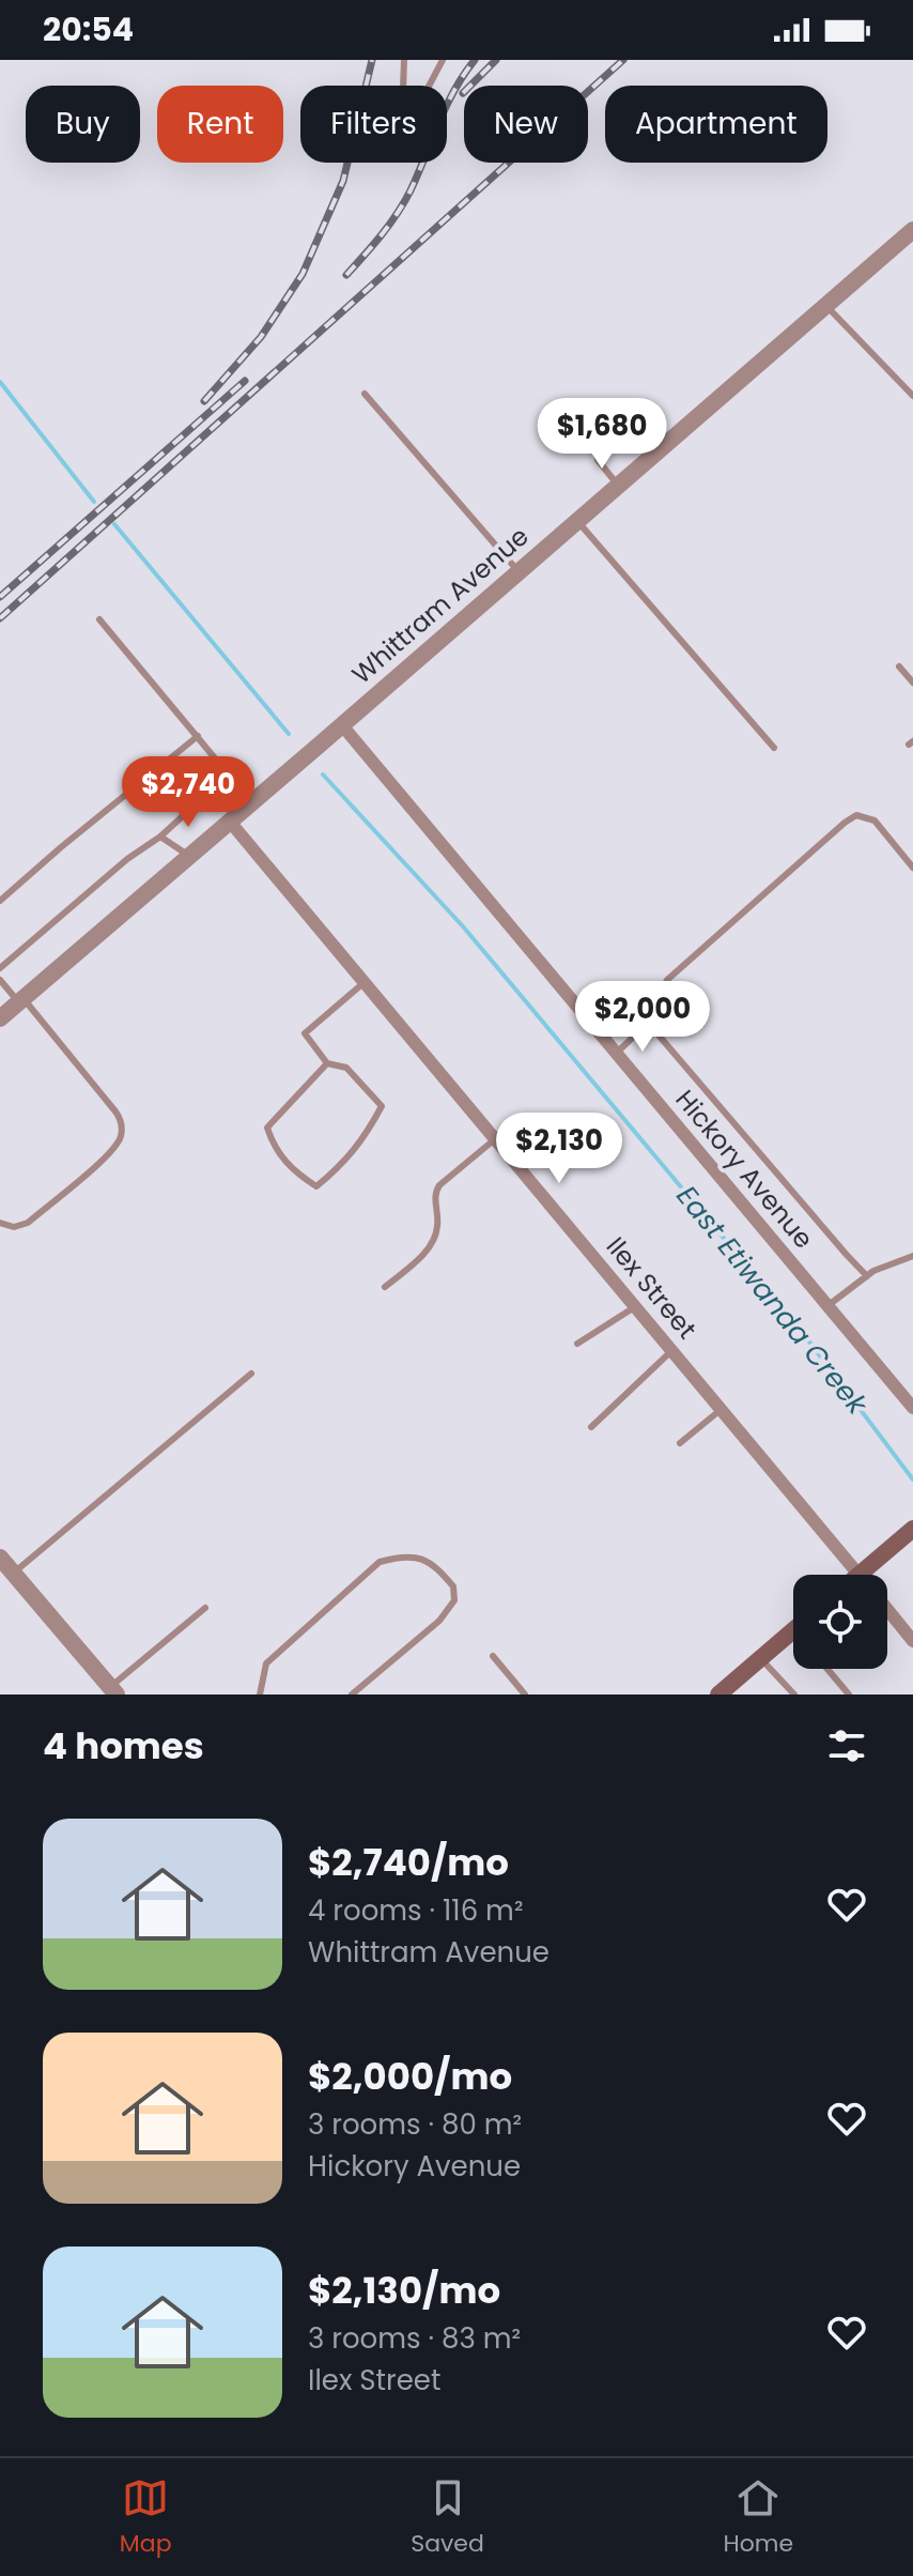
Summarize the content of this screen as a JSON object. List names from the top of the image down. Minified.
{"streets":{"street":["Whittram Avenue","Hickory Avenue","Ilex Street"]},"crossings":[["Whittram Avenue","Hickory Avenue"],["Whittram Avenue","Ilex Street"]],"water":["East Etiwanda Creek"],"page":{"status":"20:54","chip":["Buy","Rent","Filters","New","Apartment"],"price":["$1,680","$2,740","$2,000","$2,130"],"heading":"4 homes","list":[{"name":"$2,740/mo","note":"4 rooms · 116 m² · Whittram Avenue"},{"name":"$2,000/mo","note":"3 rooms · 80 m² · Hickory Avenue"},{"name":"$2,130/mo","note":"3 rooms · 83 m² · Ilex Street"}],"tabs":["Map","Saved","Home"]}}
